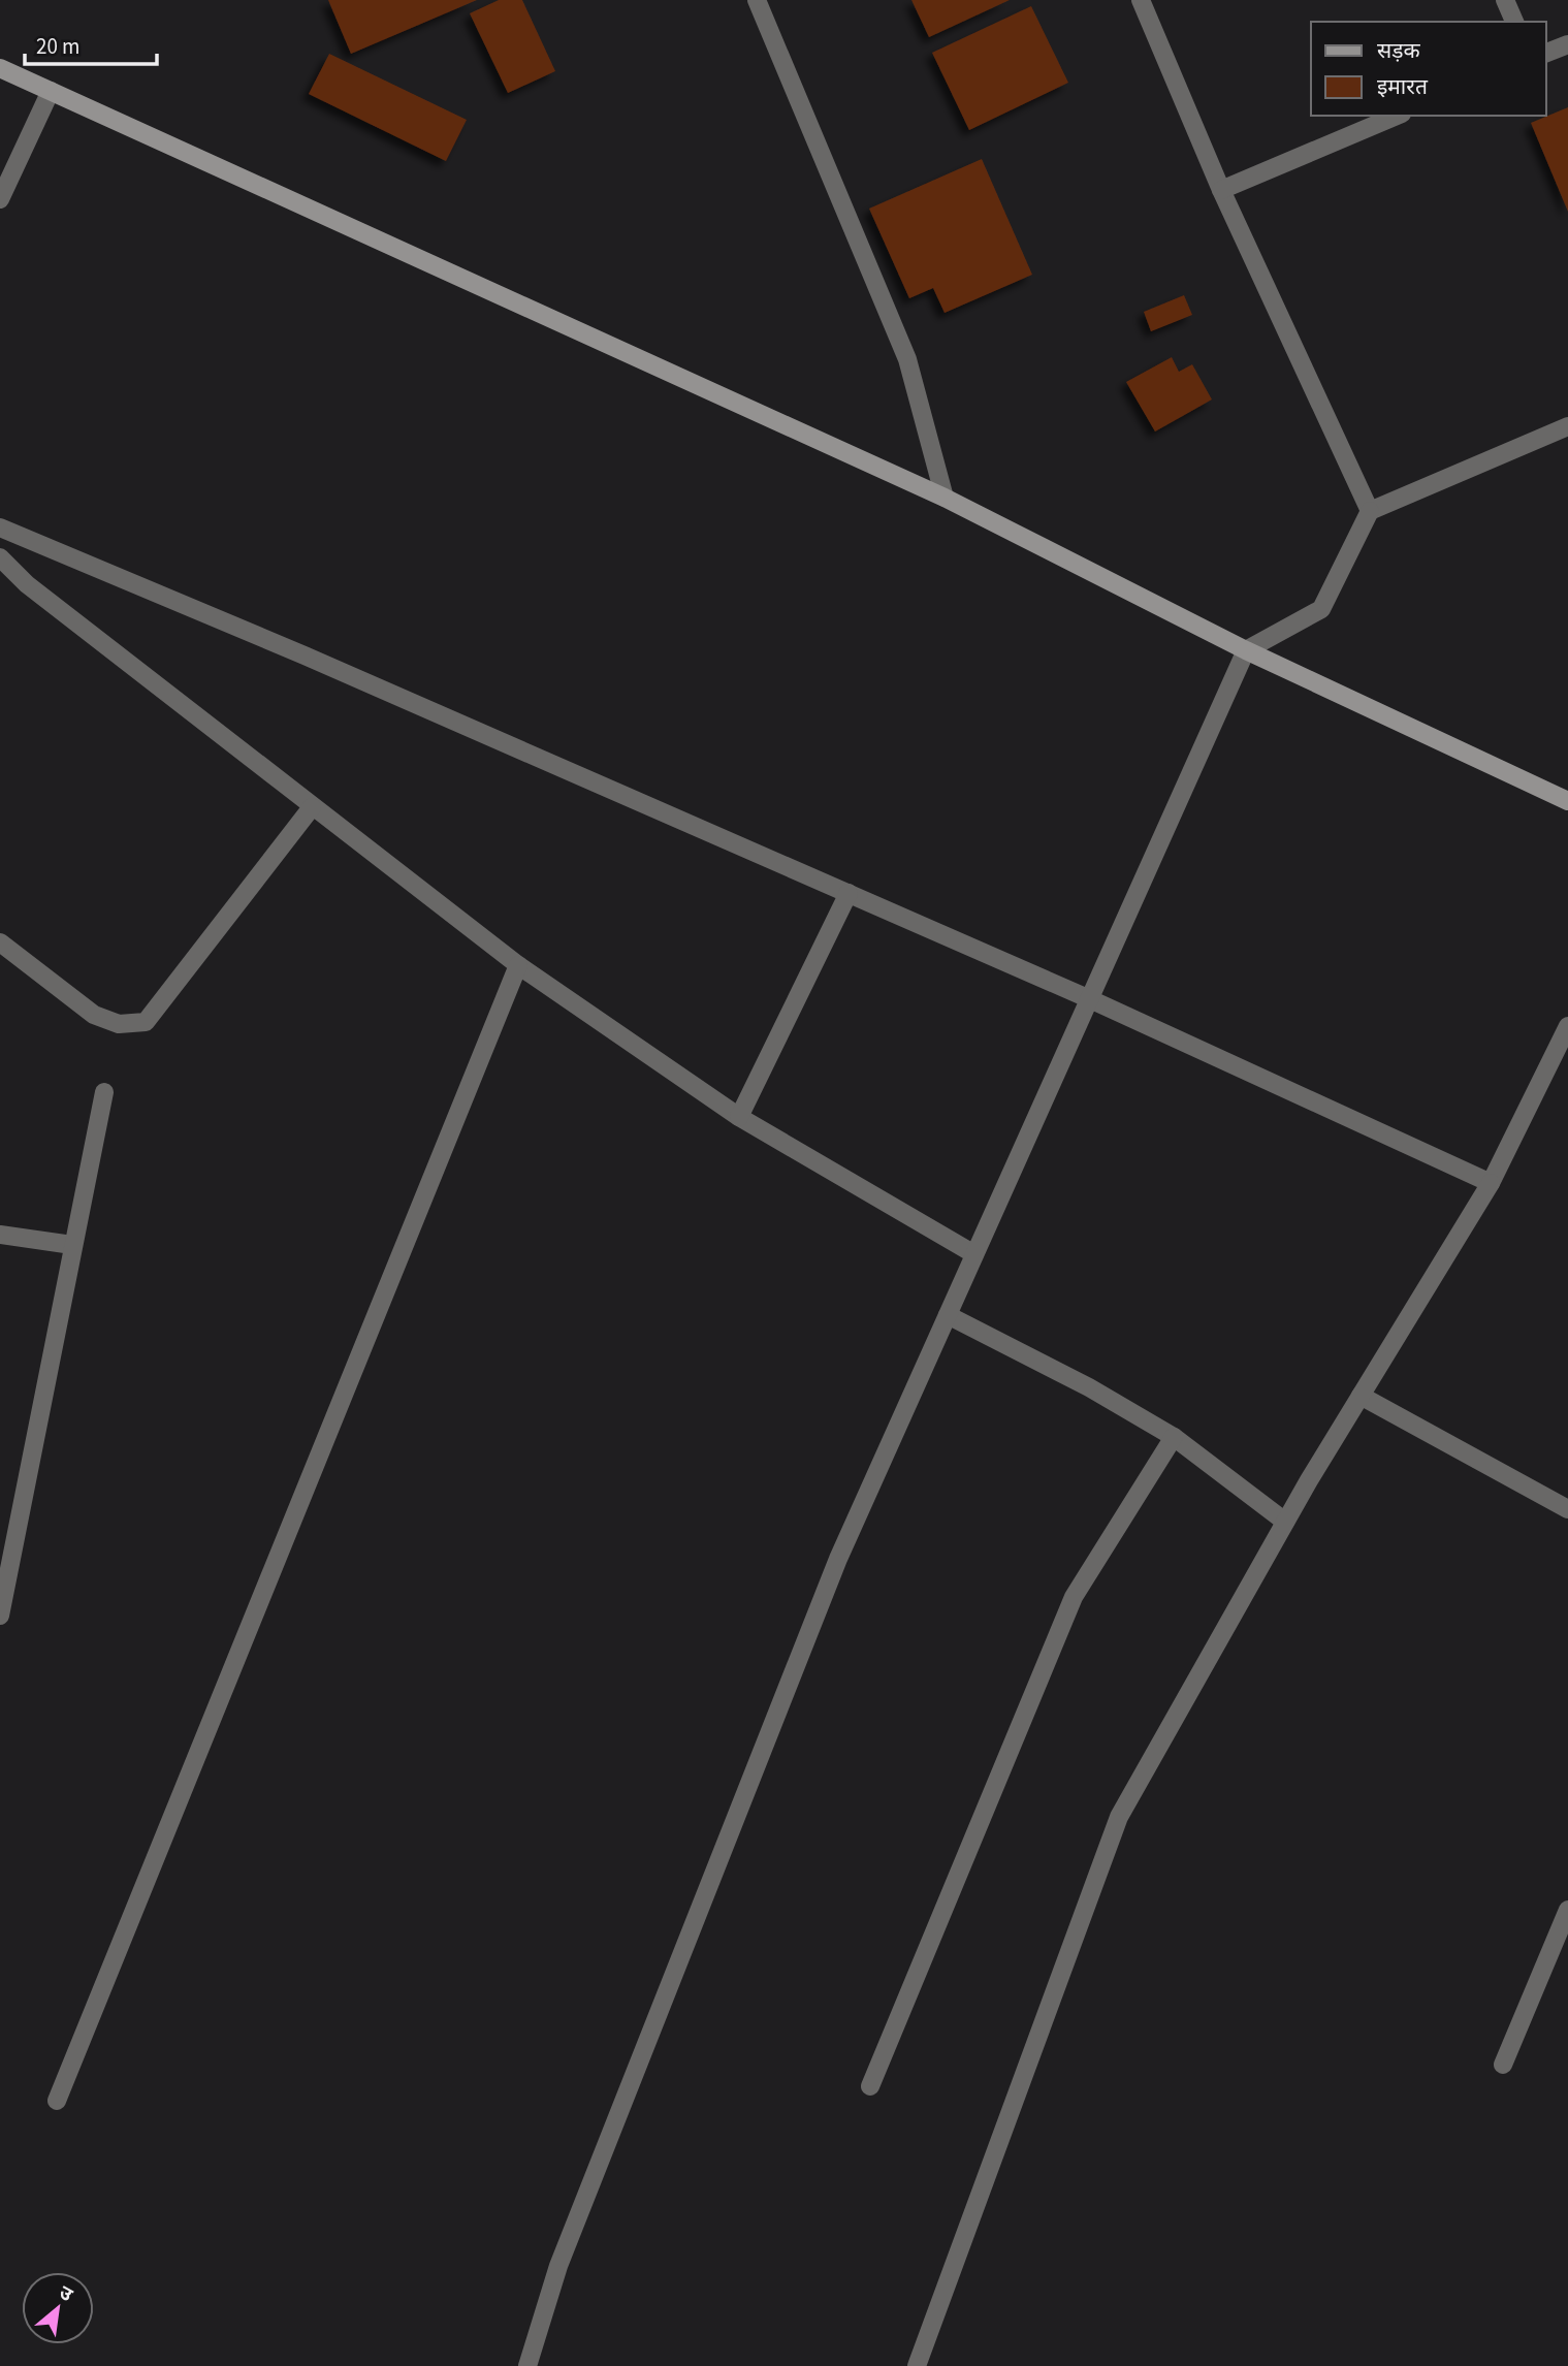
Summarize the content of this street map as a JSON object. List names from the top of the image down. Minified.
{"legend":["सड़क","इमारत"],"scale_bar":"20 m","north":"top right"}
